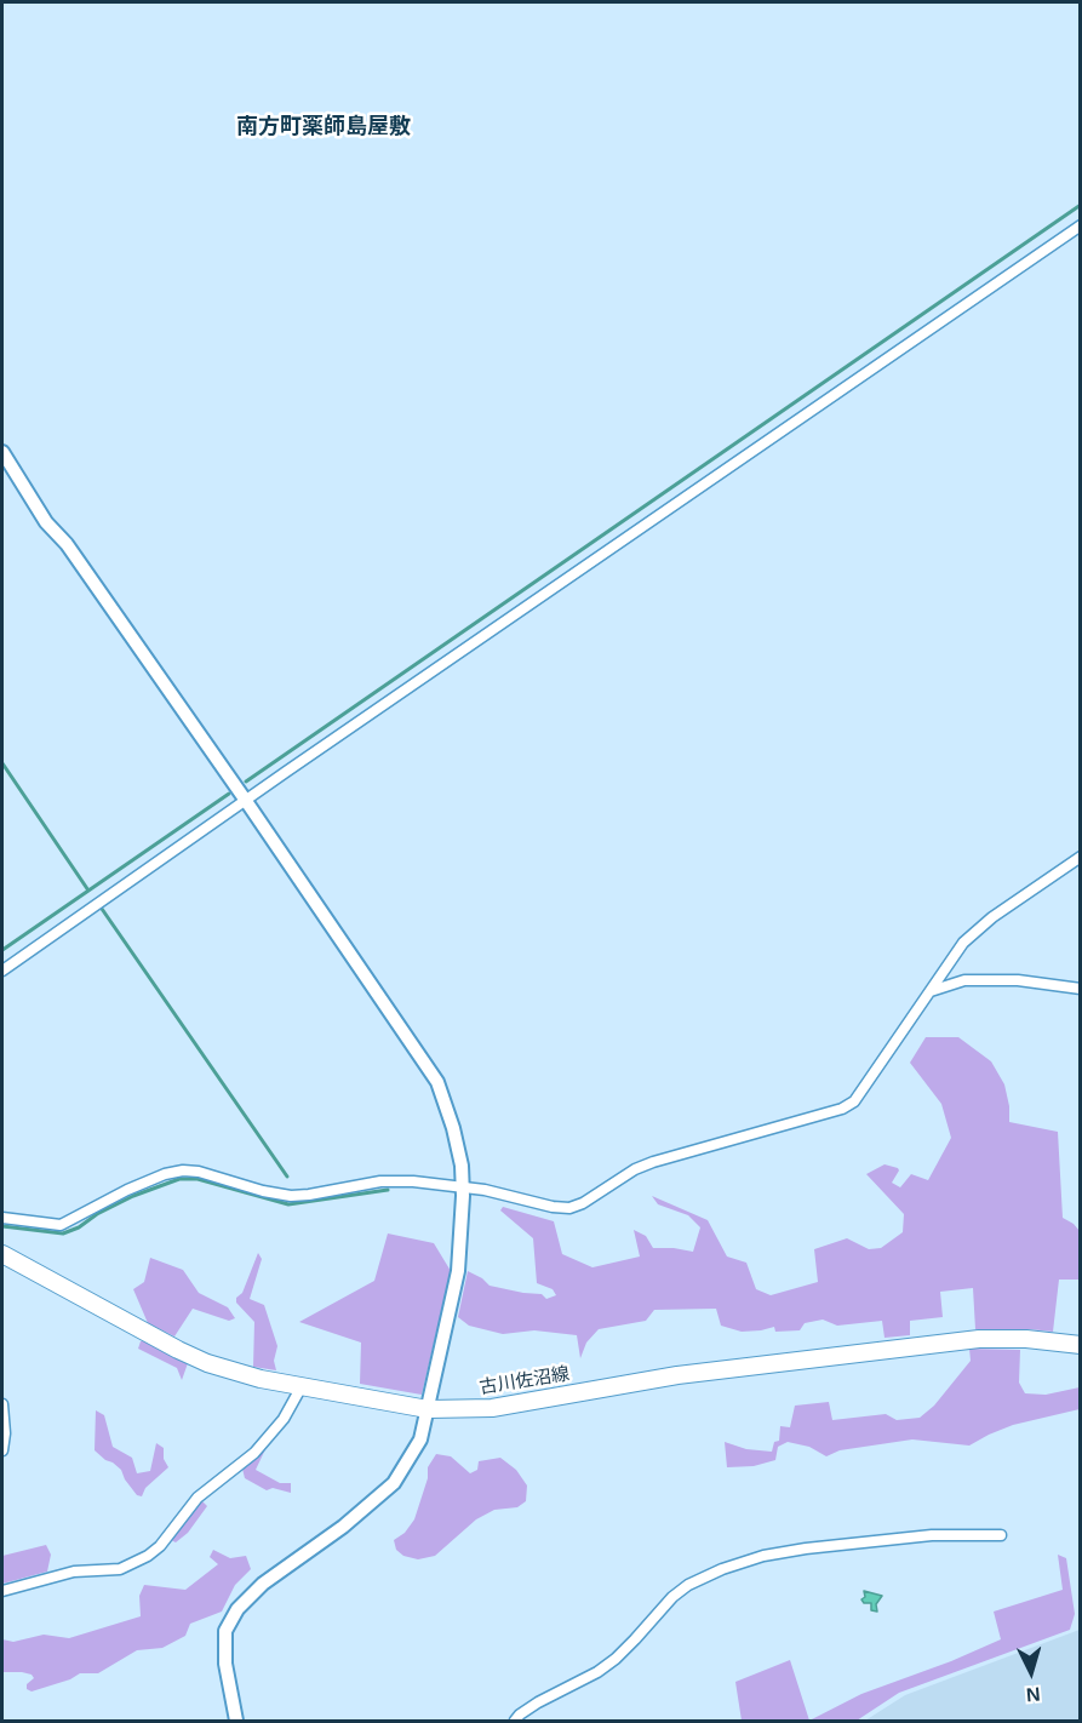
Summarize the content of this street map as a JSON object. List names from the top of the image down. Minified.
{"streets":{"main road":["古川佐沼線"]},"districts":["南方町薬師島屋敷"],"north":"bottom"}
